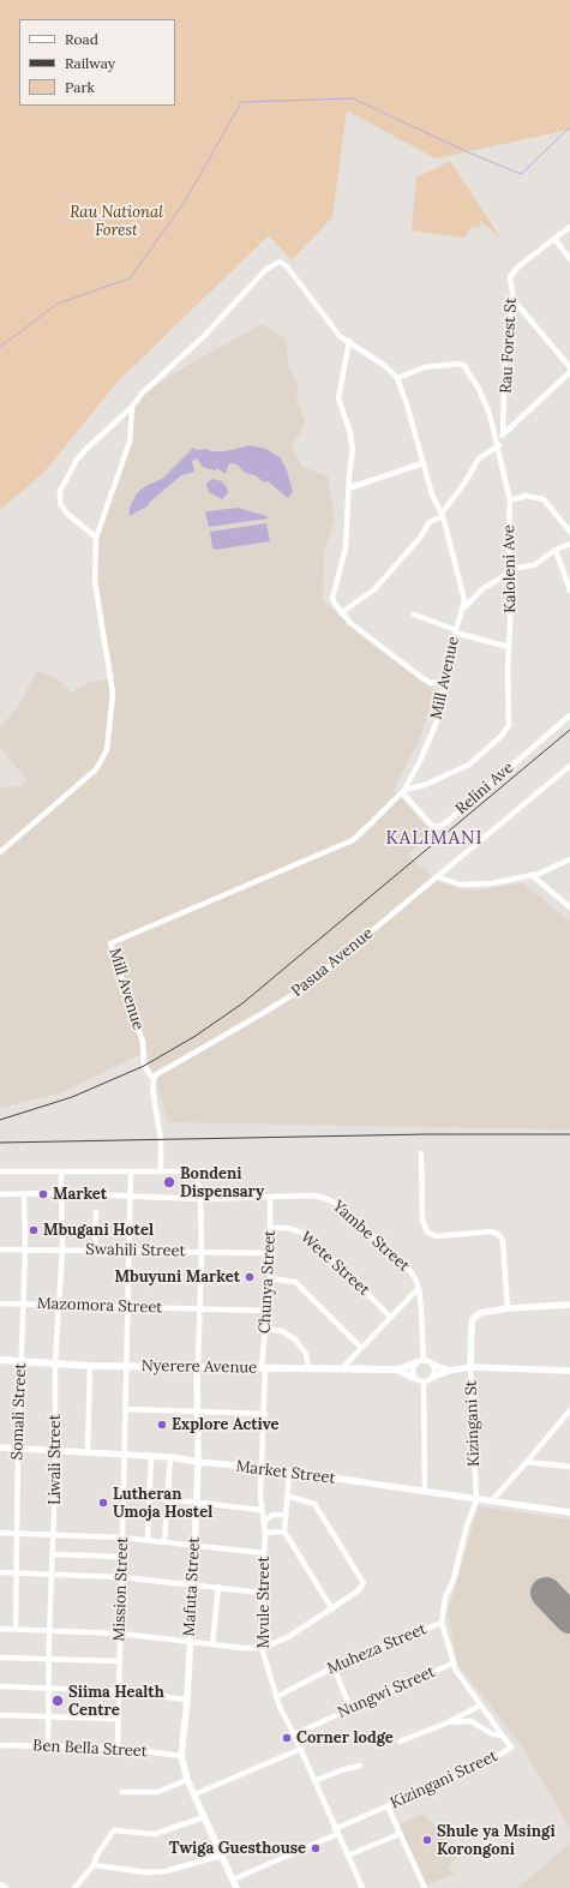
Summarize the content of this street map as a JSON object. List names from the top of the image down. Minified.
{"streets":{"main road":["Nyerere Avenue"],"street":["Rau Forest St","Kaloleni Ave","Mill Avenue","Relini Ave","Pasua Avenue","Yambe Street","Swahili Street","Wete Street","Chunya Street","Mazomora Street","Somali Street","Kizingani St","Liwali Street","Market Street","Mafuta Street","Mission Street","Mvule Street","Muheza Street","Nungwi Street","Ben Bella Street","Kizingani Street"]},"crossings":[["Kaloleni Ave","Mill Avenue"],["Kaloleni Ave","Relini Ave"],["Mill Avenue","Relini Ave"],["Mill Avenue","Pasua Avenue"],["Yambe Street","Chunya Street"],["Yambe Street","Somali Street"],["Yambe Street","Liwali Street"],["Yambe Street","Mission Street"],["Swahili Street","Chunya Street"],["Swahili Street","Somali Street"],["Swahili Street","Liwali Street"],["Swahili Street","Mission Street"],["Wete Street","Chunya Street"],["Chunya Street","Mazomora Street"],["Chunya Street","Nyerere Avenue"],["Chunya Street","Market Street"],["Chunya Street","Mvule Street"],["Mazomora Street","Somali Street"],["Mazomora Street","Liwali Street"],["Mazomora Street","Mission Street"],["Nyerere Avenue","Somali Street"],["Nyerere Avenue","Liwali Street"],["Nyerere Avenue","Mafuta Street"],["Nyerere Avenue","Mission Street"],["Somali Street","Market Street"],["Kizingani St","Market Street"],["Kizingani St","Muheza Street"],["Liwali Street","Market Street"],["Liwali Street","Ben Bella Street"],["Market Street","Mafuta Street"],["Market Street","Mission Street"],["Market Street","Mvule Street"],["Mafuta Street","Ben Bella Street"],["Mission Street","Ben Bella Street"],["Mvule Street","Muheza Street"],["Mvule Street","Nungwi Street"],["Mvule Street","Kizingani Street"],["Muheza Street","Nungwi Street"],["Muheza Street","Kizingani Street"],["Nungwi Street","Kizingani Street"]],"districts":["KALIMANI"],"parks":["Rau National Forest"],"places":["Bondeni Dispensary","Market","Mbugani Hotel","Mbuyuni Market","Explore Active","Lutheran Umoja Hostel","Siima Health Centre","Corner lodge","Shule ya Msingi Korongoni","Twiga Guesthouse"],"legend":["Road","Railway","Park"]}
